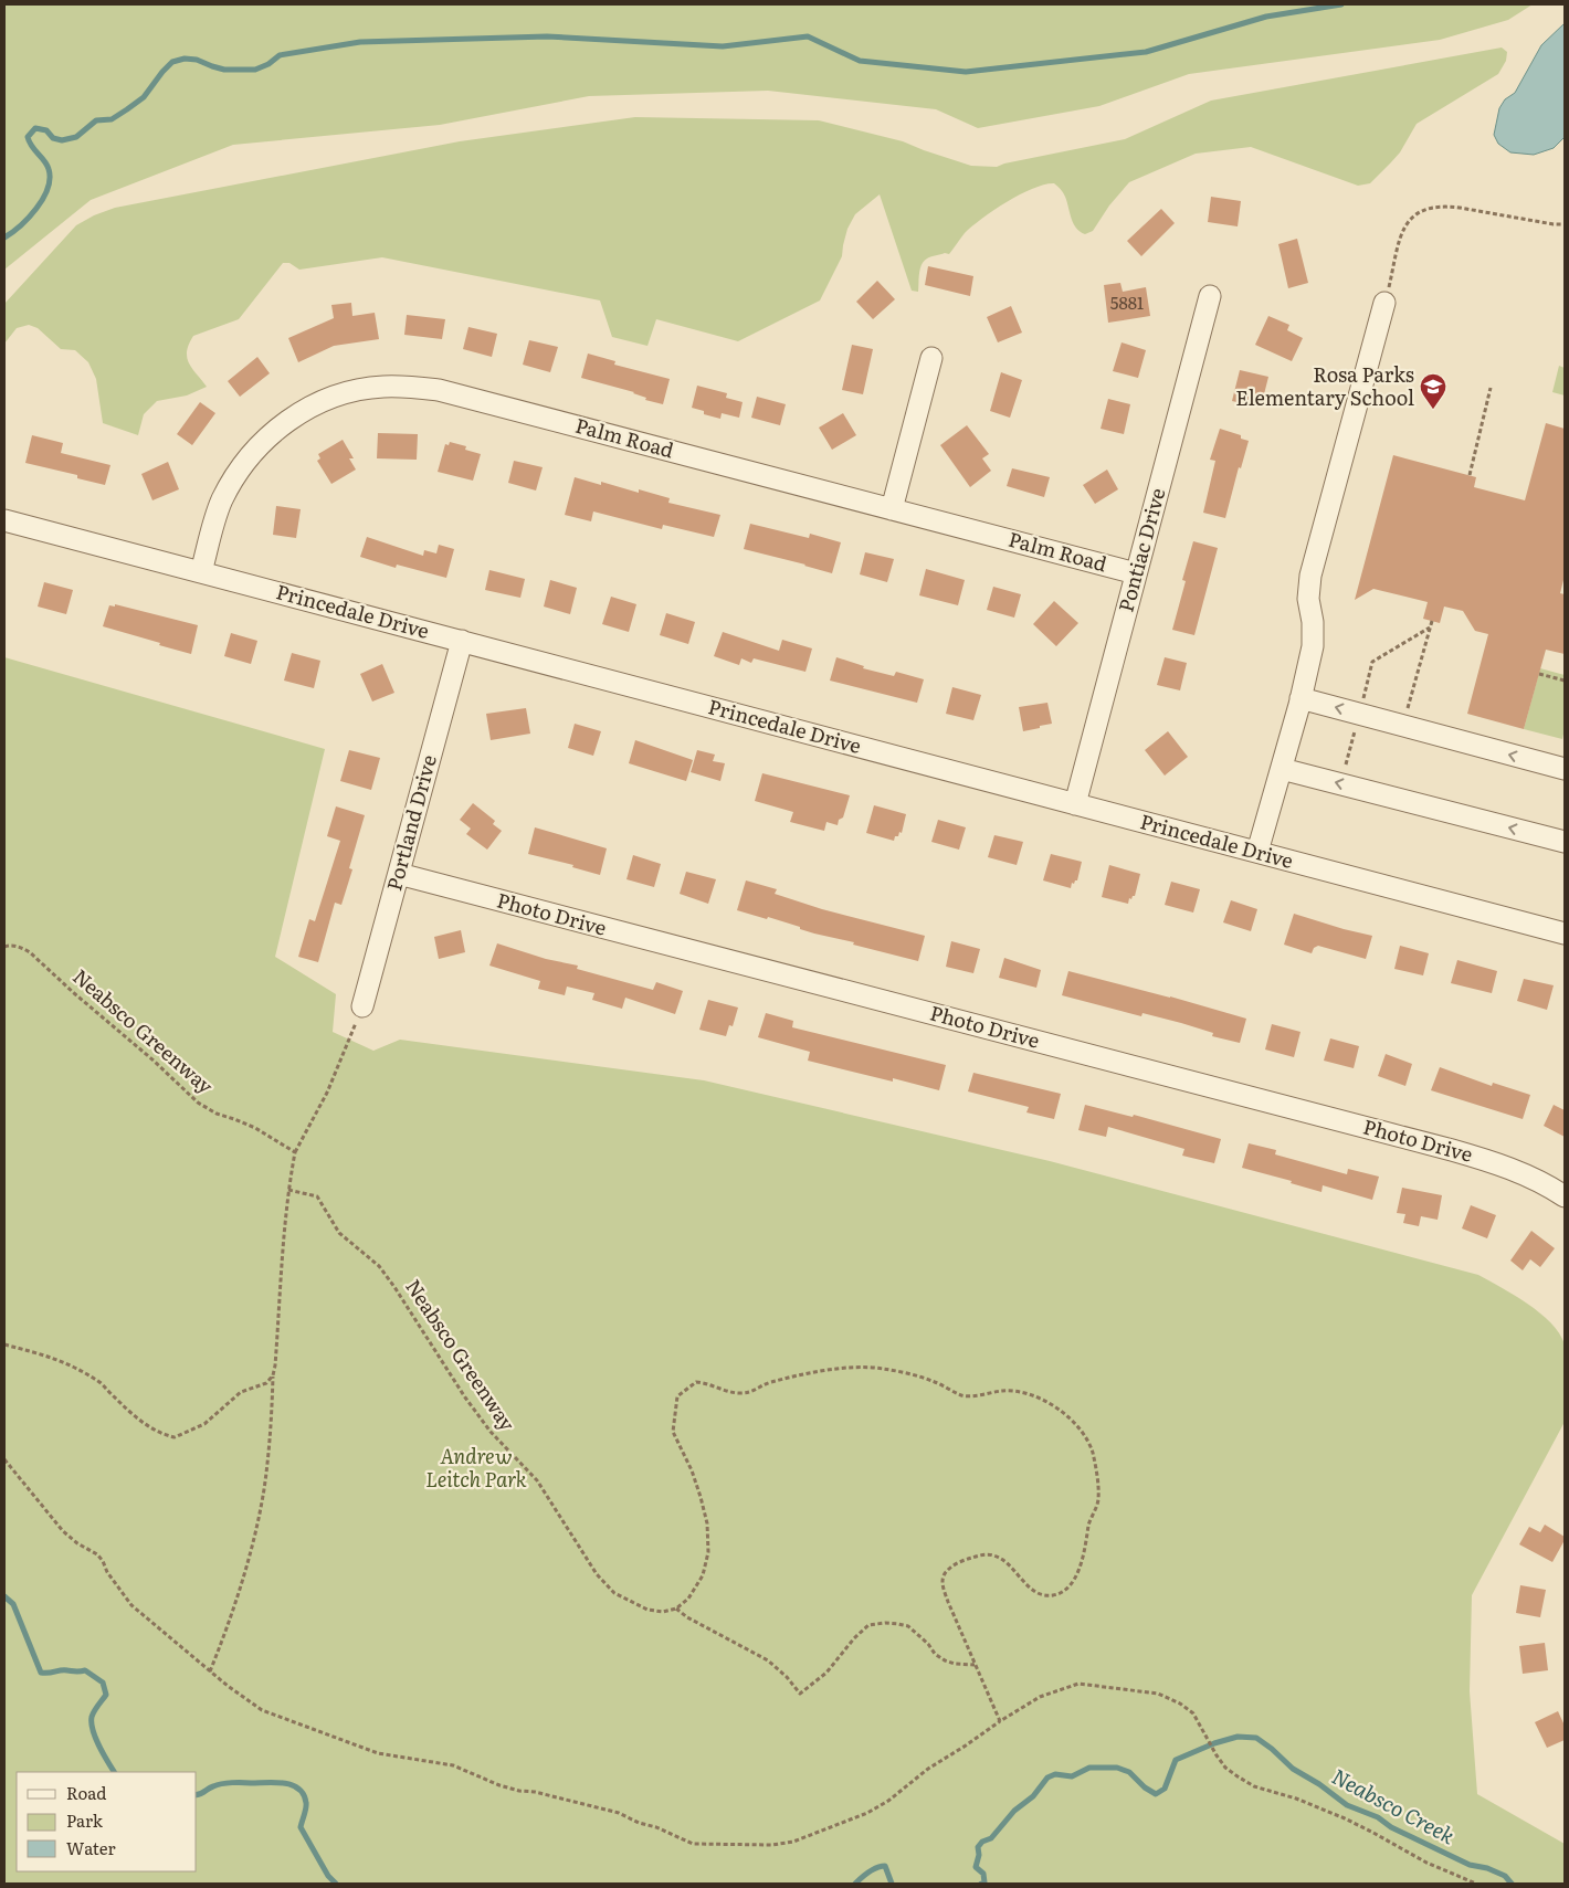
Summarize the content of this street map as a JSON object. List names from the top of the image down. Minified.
{"streets":{"street":["Palm Road","Pontiac Drive","Princedale Drive","Portland Drive","Photo Drive"],"path":["Neabsco Greenway"]},"crossings":[["Palm Road","Pontiac Drive"],["Palm Road","Princedale Drive"],["Pontiac Drive","Princedale Drive"],["Princedale Drive","Portland Drive"],["Portland Drive","Photo Drive"]],"water":["Neabsco Creek"],"parks":["Andrew Leitch Park"],"places":{"school or university":["Rosa Parks Elementary School"]},"house_numbers":["5881"],"legend":["Road","Park","Water"]}
